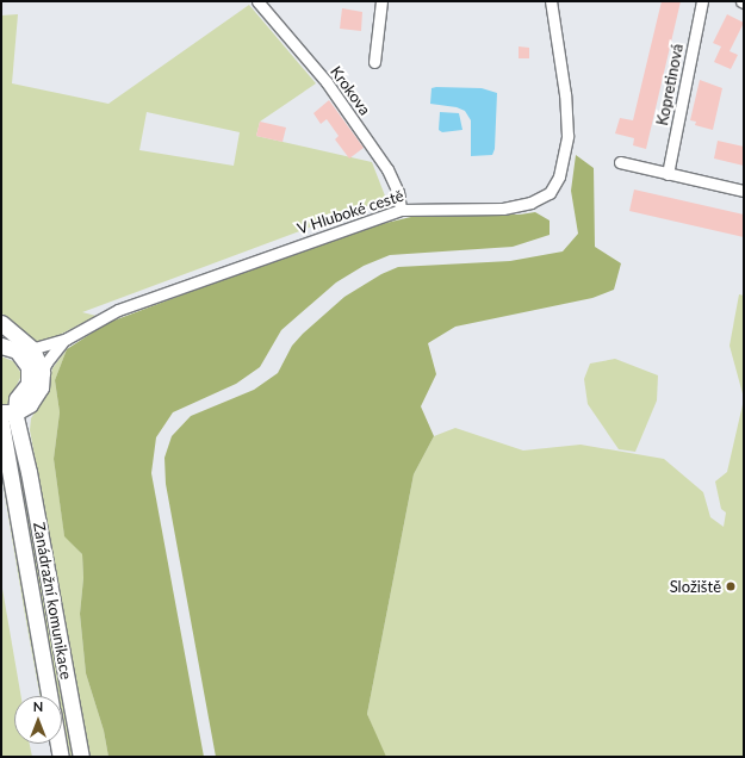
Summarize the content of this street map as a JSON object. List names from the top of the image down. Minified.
{"streets":{"main road":["Zanádražní komunikace"],"street":["Kopretinová","Krokova","V Hluboké cestě"]},"crossings":[["Krokova","V Hluboké cestě"],["V Hluboké cestě","Zanádražní komunikace"]],"places":["Složiště"],"north":"top"}
